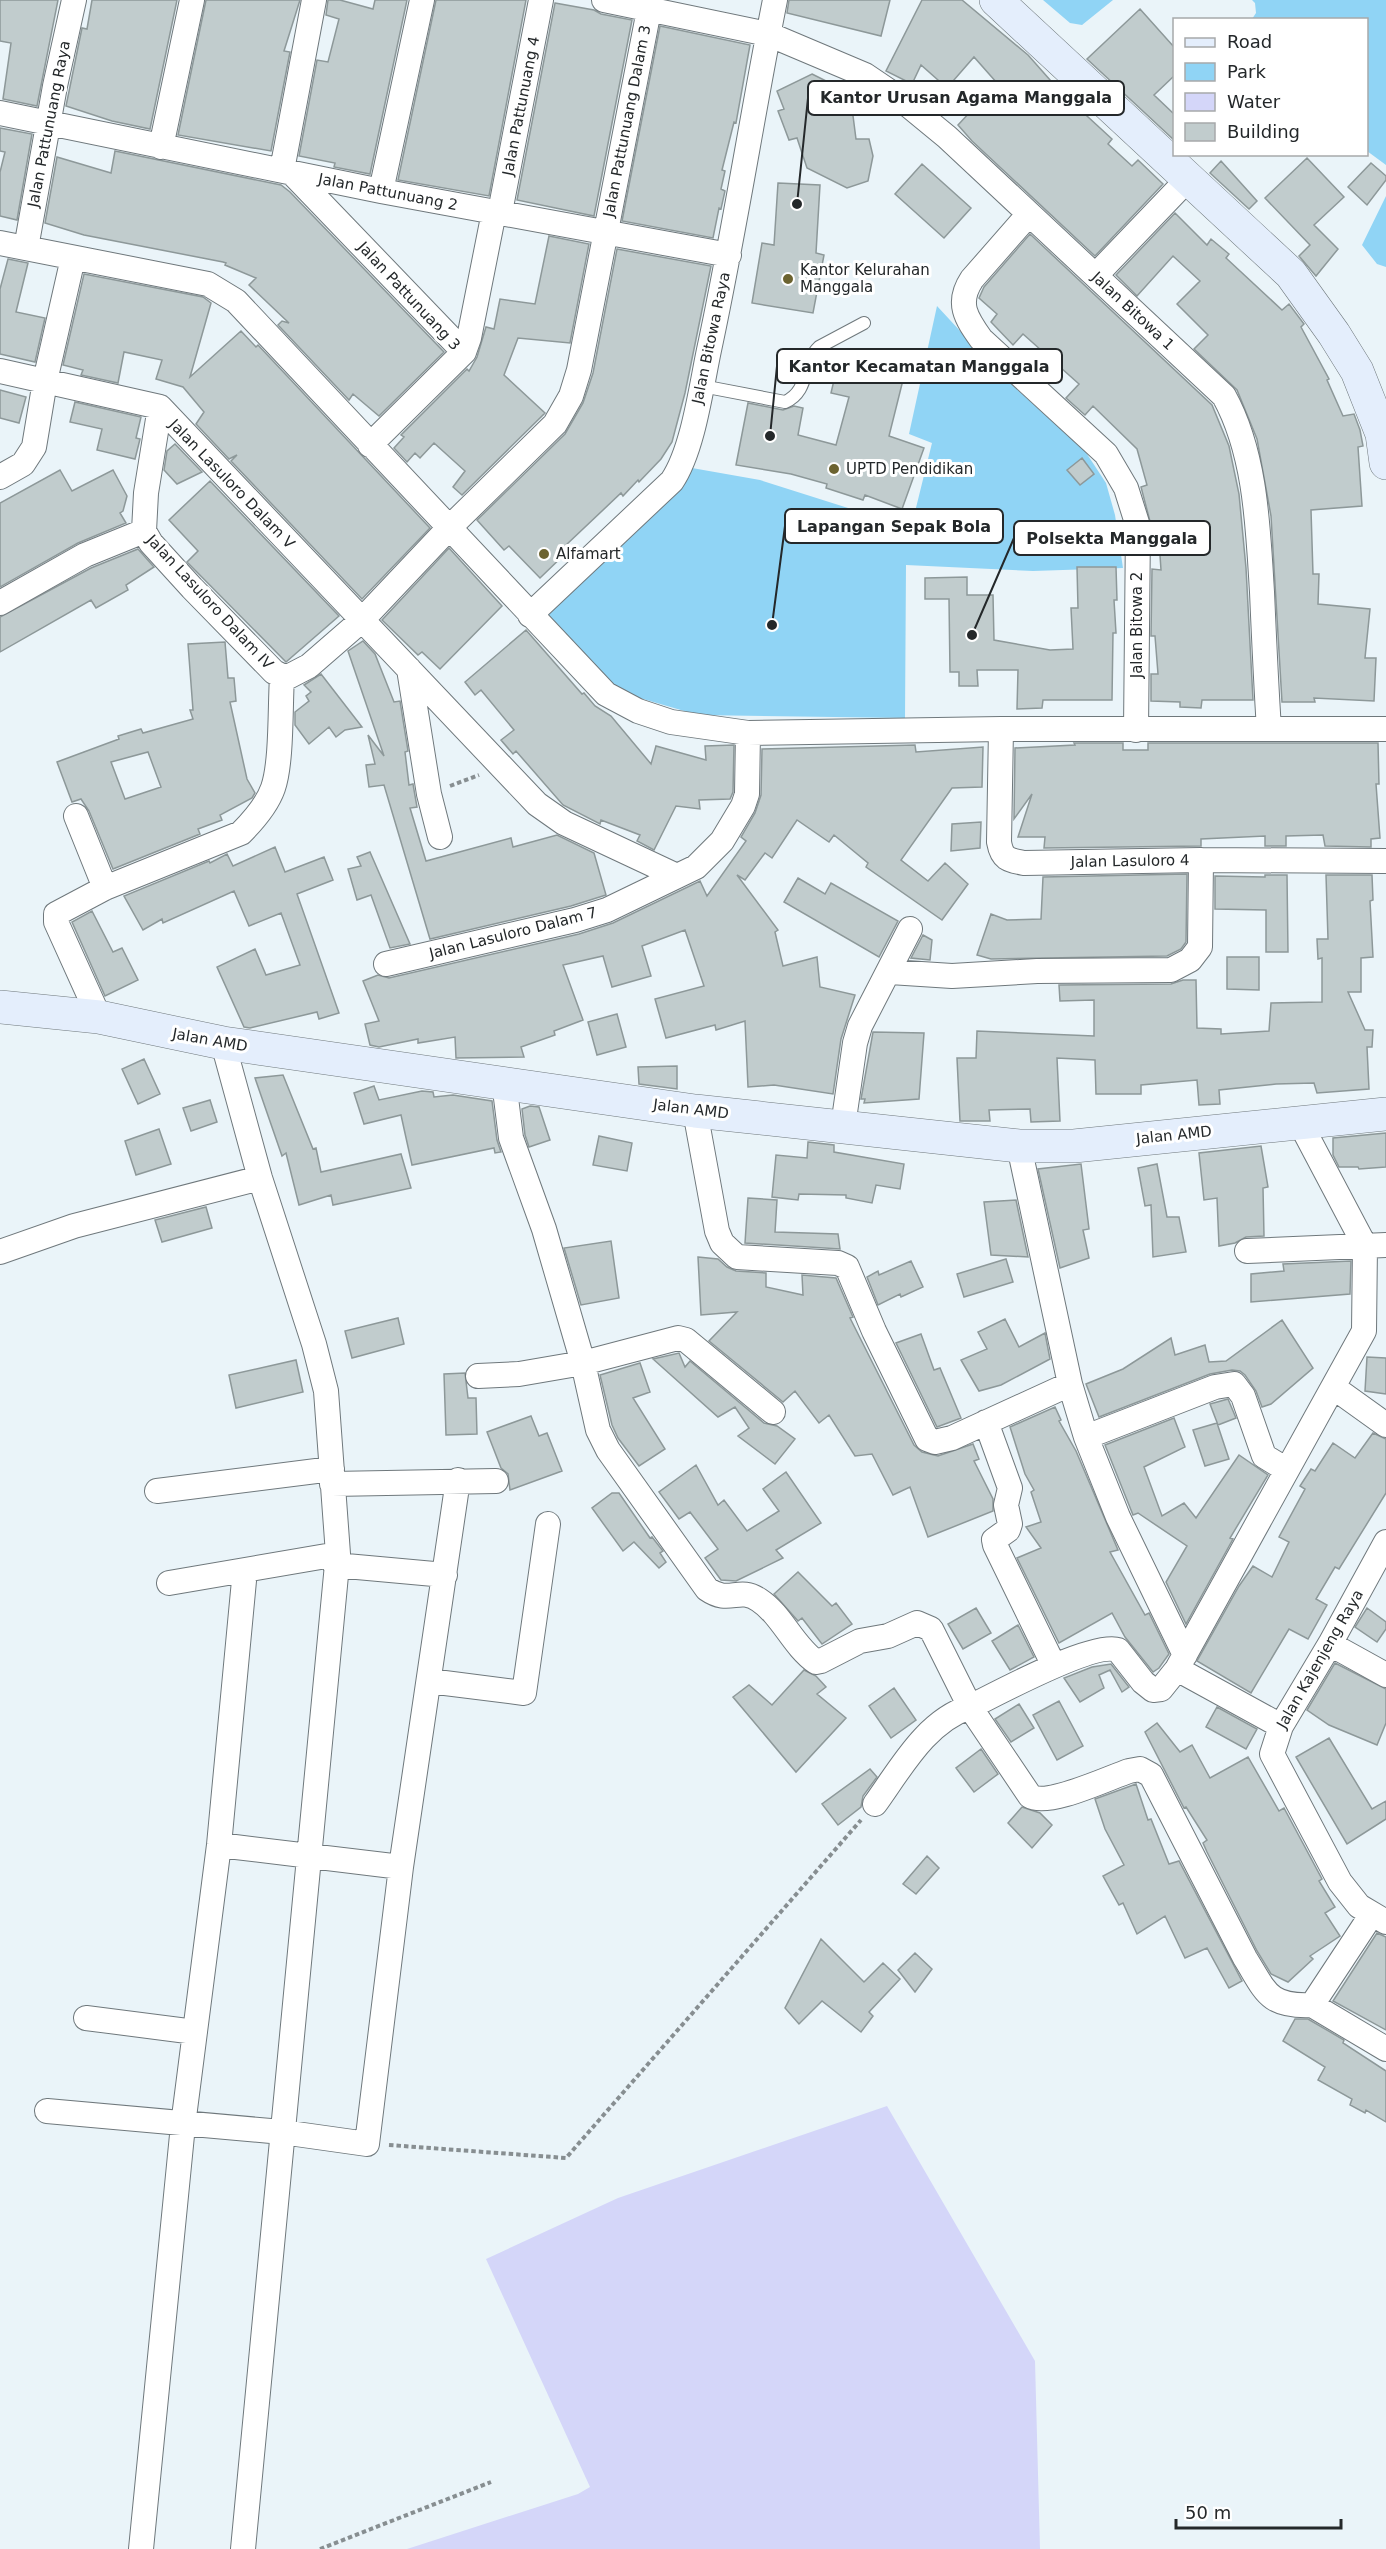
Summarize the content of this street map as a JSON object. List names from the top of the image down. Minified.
{"streets":{"street":["Jalan Pattunuang 4","Jalan Pattunuang Dalam 3","Jalan Pattunuang Raya","Jalan Pattunuang 2","Jalan Pattunuang 3","Jalan Bitowa 1","Jalan Bitowa Raya","Jalan Lasuloro Dalam V","Jalan Lasuloro Dalam IV","Jalan Bitowa 2","Jalan Lasuloro 4","Jalan Lasuloro Dalam 7","Jalan AMD","Jalan Kajenjeng Raya"]},"crossings":[["Jalan Pattunuang 4","Jalan Pattunuang 2"],["Jalan Pattunuang 4","Jalan Pattunuang 3"],["Jalan Pattunuang Dalam 3","Jalan Pattunuang 2"],["Jalan Pattunuang Dalam 3","Jalan Bitowa 1"],["Jalan Pattunuang Dalam 3","Jalan Lasuloro Dalam IV"],["Jalan Pattunuang Raya","Jalan Pattunuang 2"],["Jalan Pattunuang 2","Jalan Pattunuang 3"],["Jalan Pattunuang 2","Jalan Bitowa Raya"],["Jalan Bitowa 1","Jalan Bitowa Raya"],["Jalan Bitowa 1","Jalan Bitowa 2"],["Jalan Lasuloro Dalam V","Jalan Lasuloro Dalam IV"],["Jalan Lasuloro Dalam V","Jalan Lasuloro Dalam 7"]],"places":["Kantor Urusan Agama Manggala","Kantor Kelurahan Manggala","Kantor Kecamatan Manggala","UPTD Pendidikan","Alfamart","Lapangan Sepak Bola","Polsekta Manggala"],"legend":["Road","Park","Water","Building"],"scale_bar":"50 m"}
